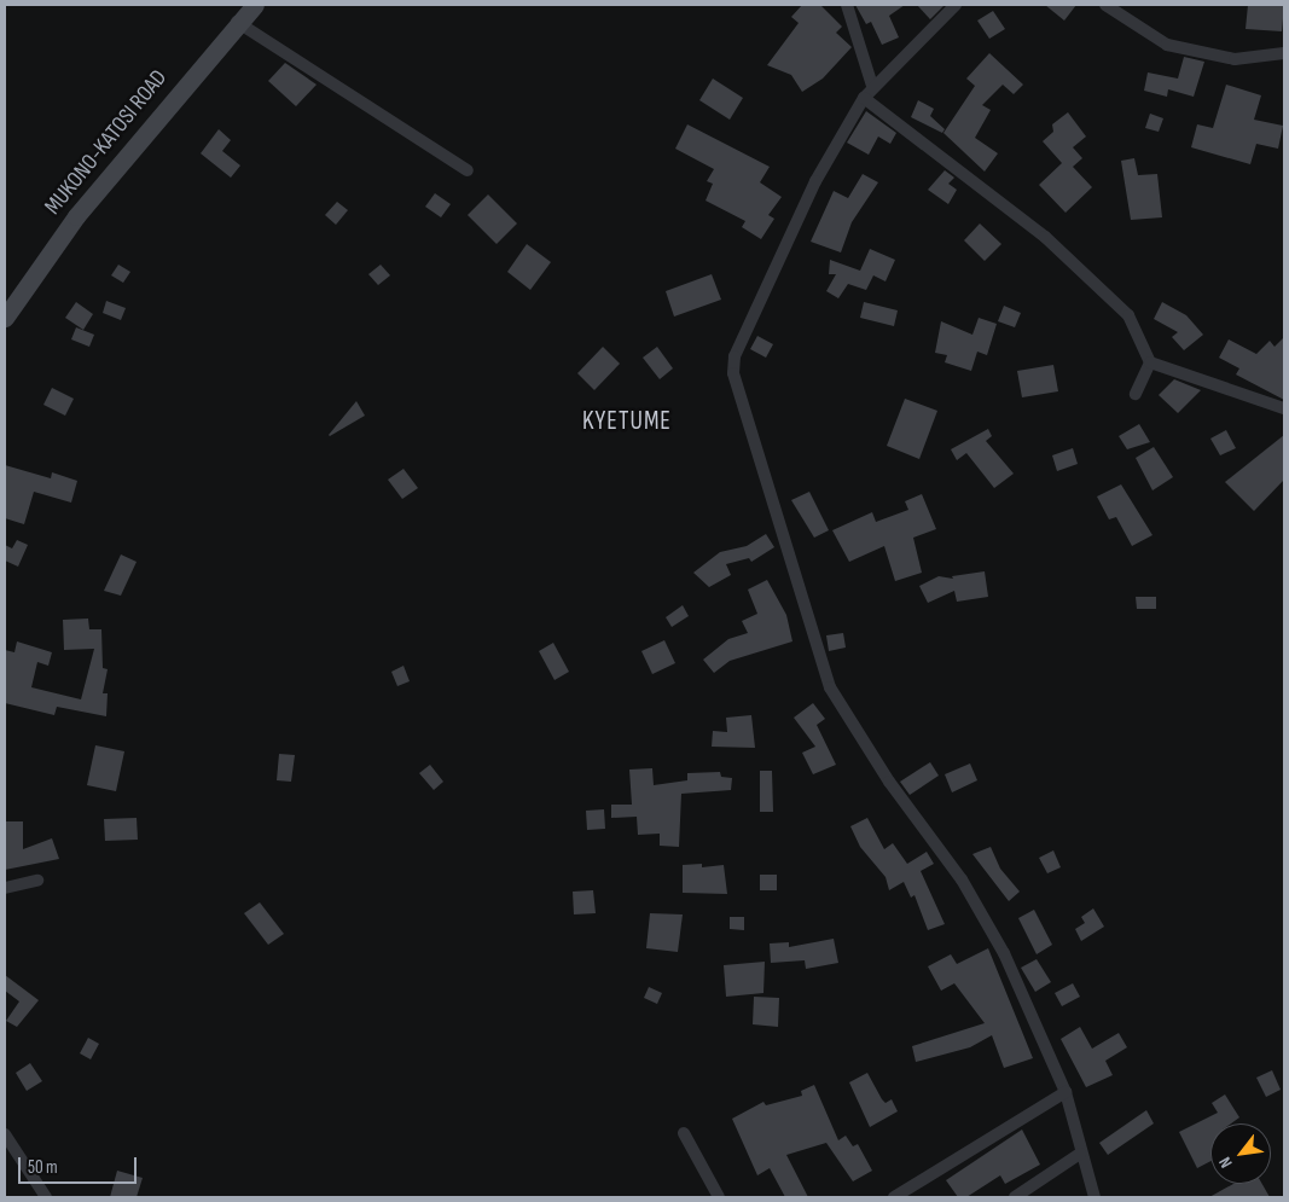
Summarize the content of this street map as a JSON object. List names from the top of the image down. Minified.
{"streets":{"main road":["MUKONO-KATOSI ROAD"]},"districts":["KYETUME"],"scale_bar":"50 m","north":"bottom left"}
